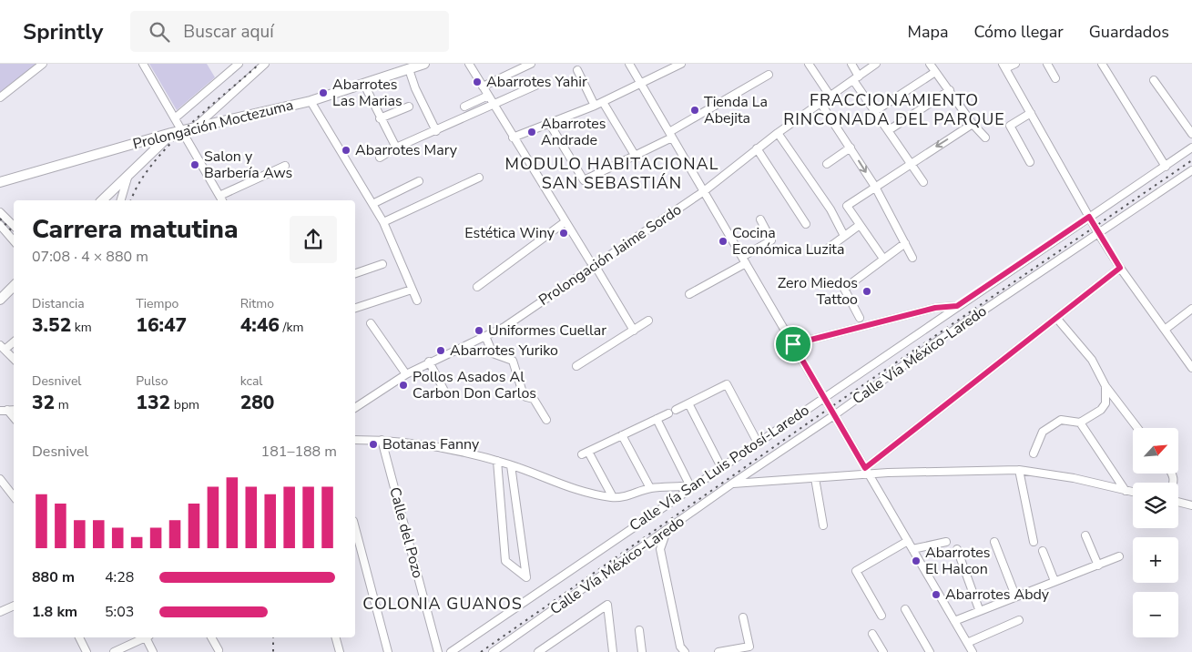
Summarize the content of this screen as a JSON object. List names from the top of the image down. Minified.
{"streets":{"main road":["Prolongación Moctezuma"],"street":["Prolongación Jaime Sordo","Calle Vía México-Laredo","Calle Vía San Luis Potosí-Laredo","Calle del Pozo"]},"districts":["FRACCIONAMIENTO RINCONADA DEL PARQUE","MODULO HABITACIONAL SAN SEBASTIÁN","COLONIA GUANOS"],"places":["Abarrotes Yahir","Abarrotes Las Marias","Tienda La Abejita","Abarrotes Andrade","Abarrotes Mary","Salon y Barbería Aws","Estética Winy","Cocina Económica Luzita","Zero Miedos Tattoo","Uniformes Cuellar","Abarrotes Yuriko","Pollos Asados Al Carbon Don Carlos","Botanas Fanny","Abarrotes El Halcon","Abarrotes Abdy"],"north":"top right","page":{"header":"Sprintly","search":"Buscar aquí","nav":["Mapa","Cómo llegar","Guardados"],"heading":["Carrera matutina","07:08 · 4 × 880 m"],"stats":[["Distancia","3.52 km"],["Tiempo","16:47"],["Ritmo","4:46 /km"],["Desnivel","32 m"],["Pulso","132 bpm"],["kcal","280"]],"map_buttons":["+","−"],"chart":["Desnivel","181–188 m"],"list":[{"name":"880 m","note":"4:28"},{"name":"1.8 km","note":"5:03"}]}}
